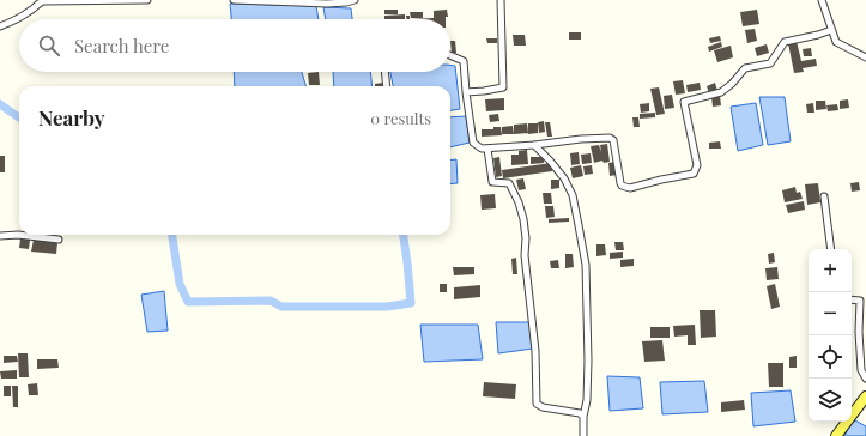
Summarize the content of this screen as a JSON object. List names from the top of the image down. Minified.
{"page":{"search":"Search here","heading":["Nearby","0 results"],"map_buttons":["+","−"]}}
